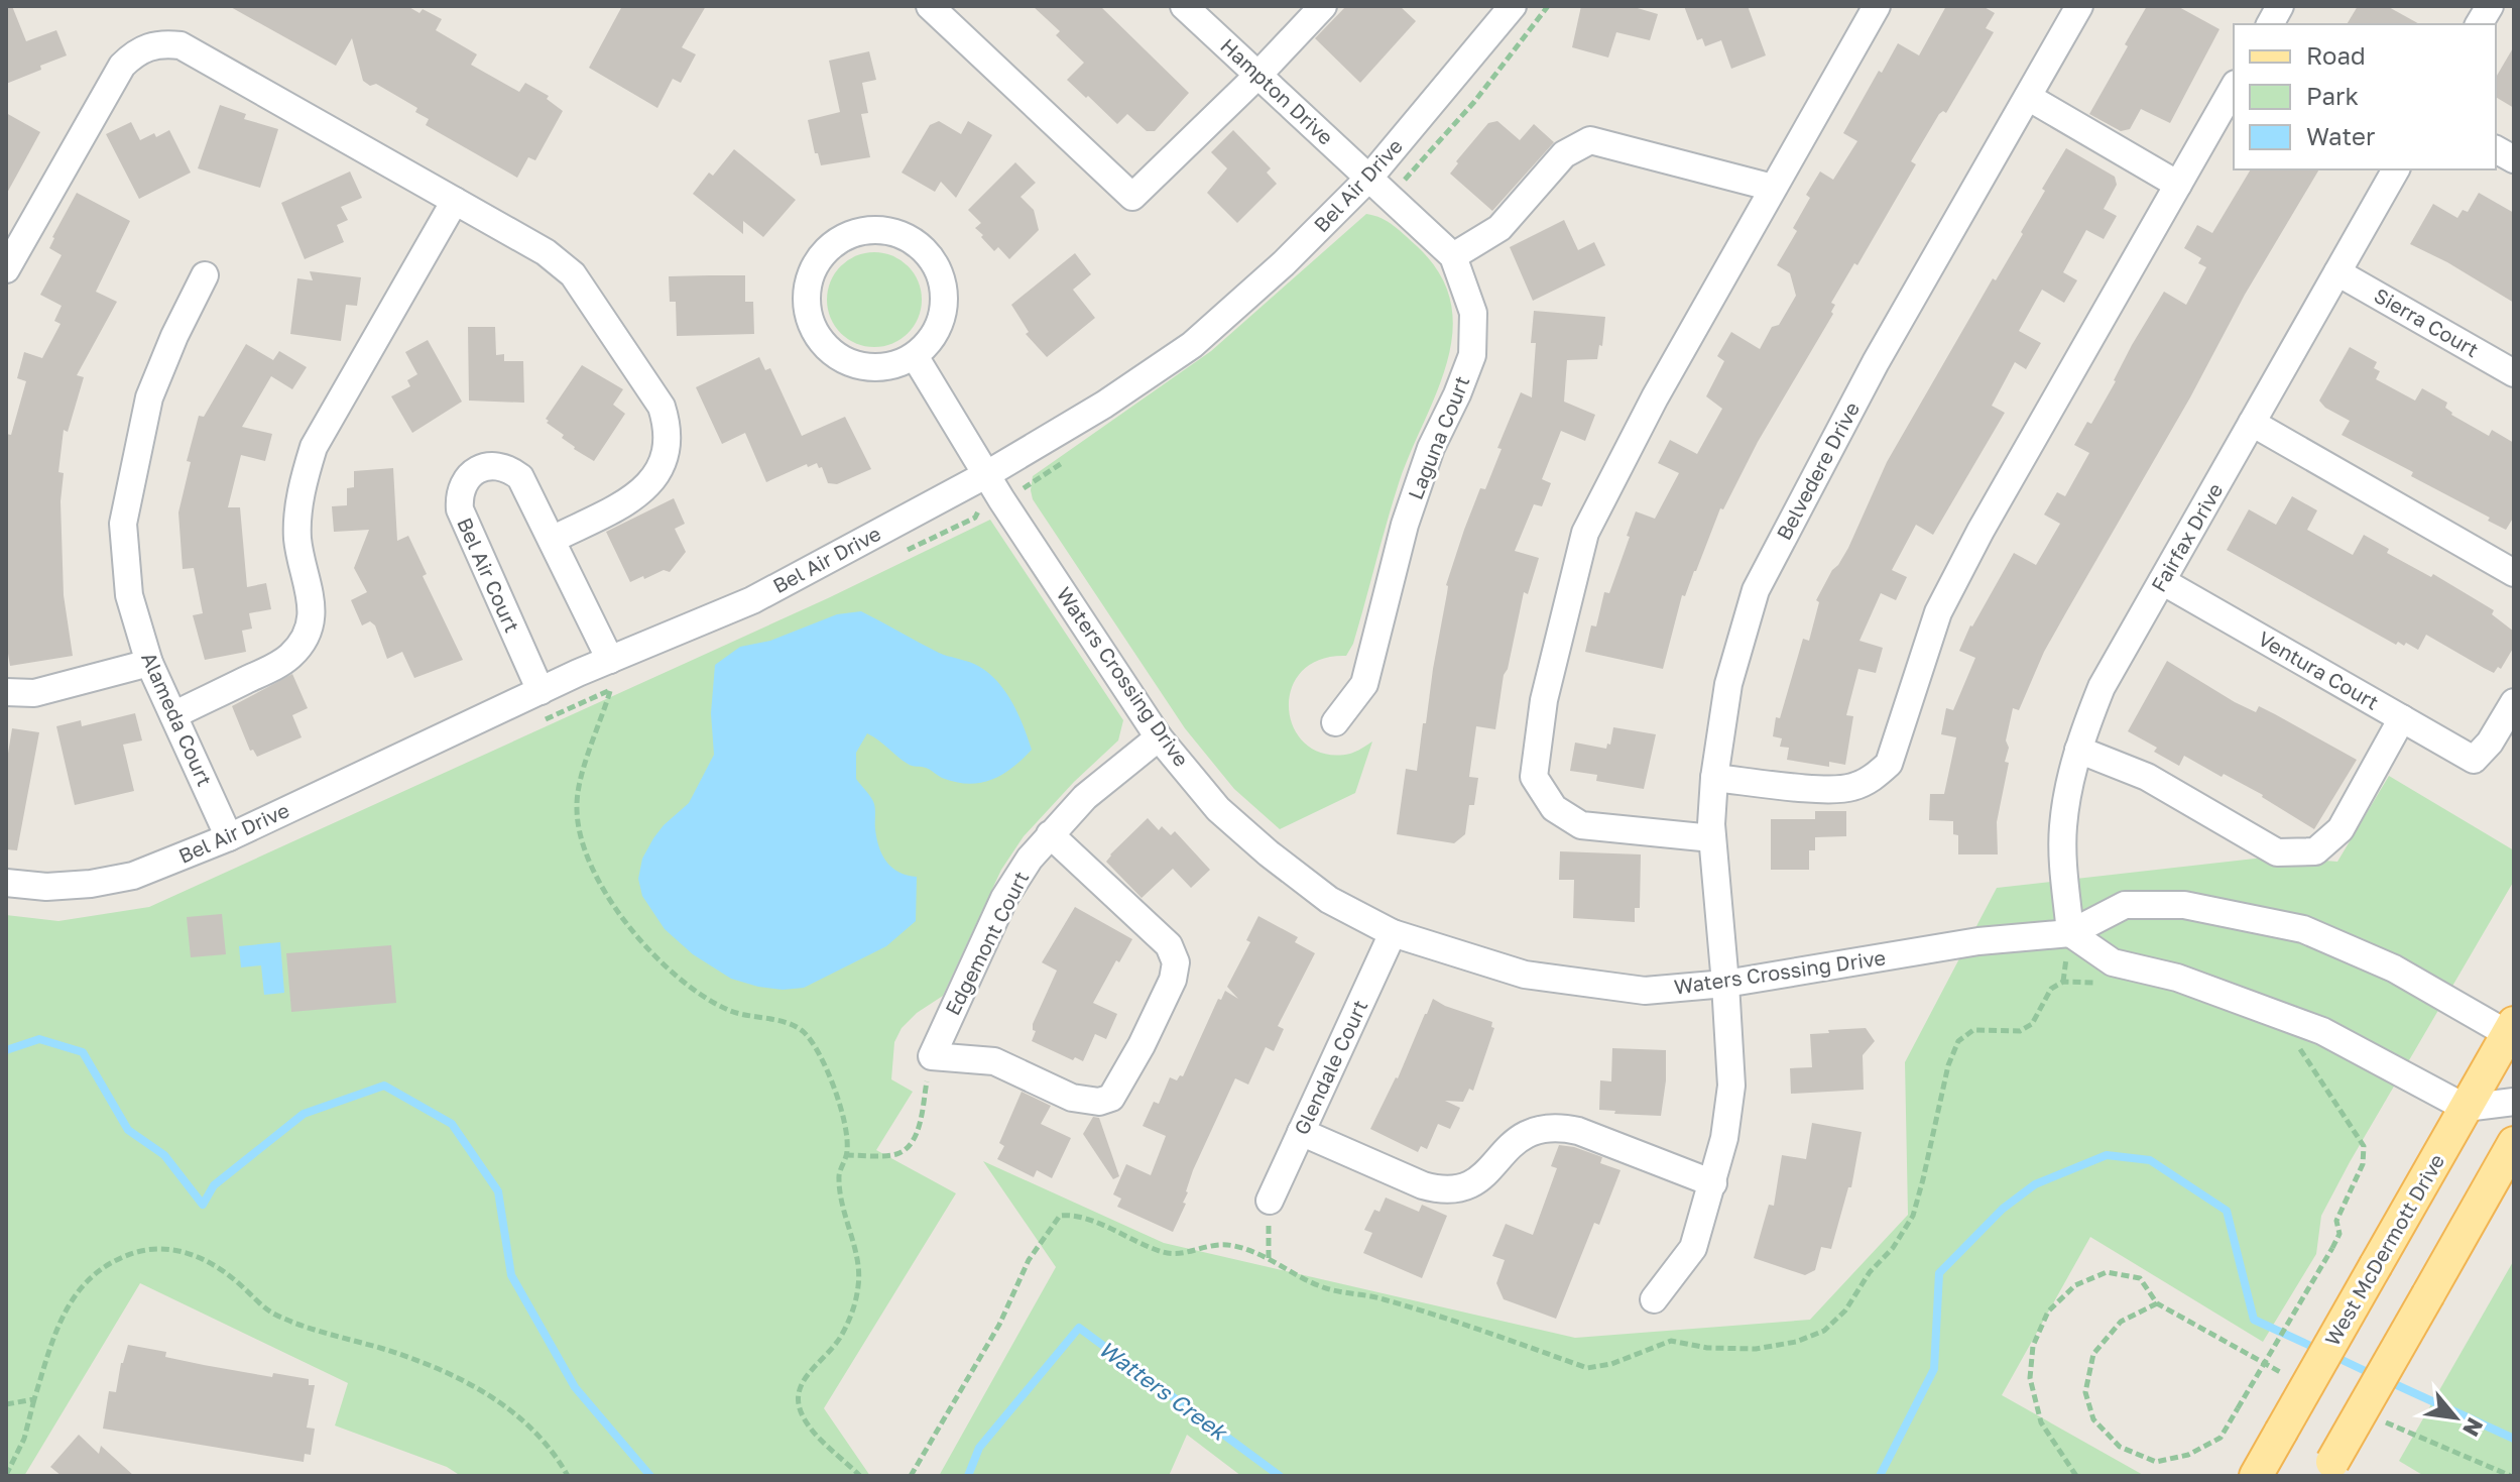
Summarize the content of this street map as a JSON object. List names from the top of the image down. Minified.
{"streets":{"main road":["West McDermott Drive"],"street":["Hampton Drive","Bel Air Drive","Sierra Court","Laguna Court","Belvedere Drive","Fairfax Drive","Bel Air Court","Ventura Court","Waters Crossing Drive","Alameda Court","Edgemont Court","Glendale Court"]},"crossings":[["Hampton Drive","Bel Air Drive"],["Hampton Drive","Laguna Court"],["Bel Air Drive","Laguna Court"],["Bel Air Drive","Bel Air Court"],["Bel Air Drive","Waters Crossing Drive"],["Bel Air Drive","Alameda Court"],["Sierra Court","Fairfax Drive"],["Belvedere Drive","Waters Crossing Drive"],["Fairfax Drive","Ventura Court"],["Fairfax Drive","Waters Crossing Drive"],["Waters Crossing Drive","Edgemont Court"],["Waters Crossing Drive","Glendale Court"],["Waters Crossing Drive","West McDermott Drive"]],"water":["Watters Creek"],"legend":["Road","Park","Water"],"north":"bottom right"}
